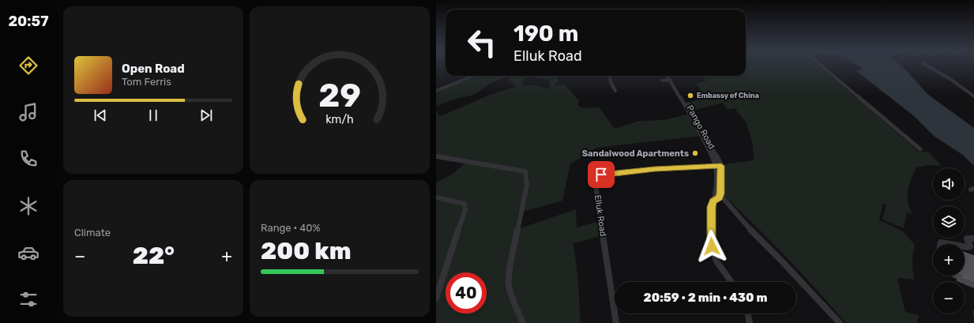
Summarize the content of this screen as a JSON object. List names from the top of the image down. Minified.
{"streets":{"street":["Pango Road","Elluk Road"]},"crossings":[["Pango Road","Elluk Road"]],"places":["Embassy of China","Sandalwood Apartments"],"page":{"tabs":"20:57","turn":["190 m","Elluk Road"],"song":["Open Road","Tom Ferris"],"map_buttons":["+","−"],"tile":["Climate",["Range · 40%","200 km"]],"heat":["−","22°","+"],"limit":"40","trip":"20:59 · 2 min · 430 m","gauge":["29","km/h"]}}
